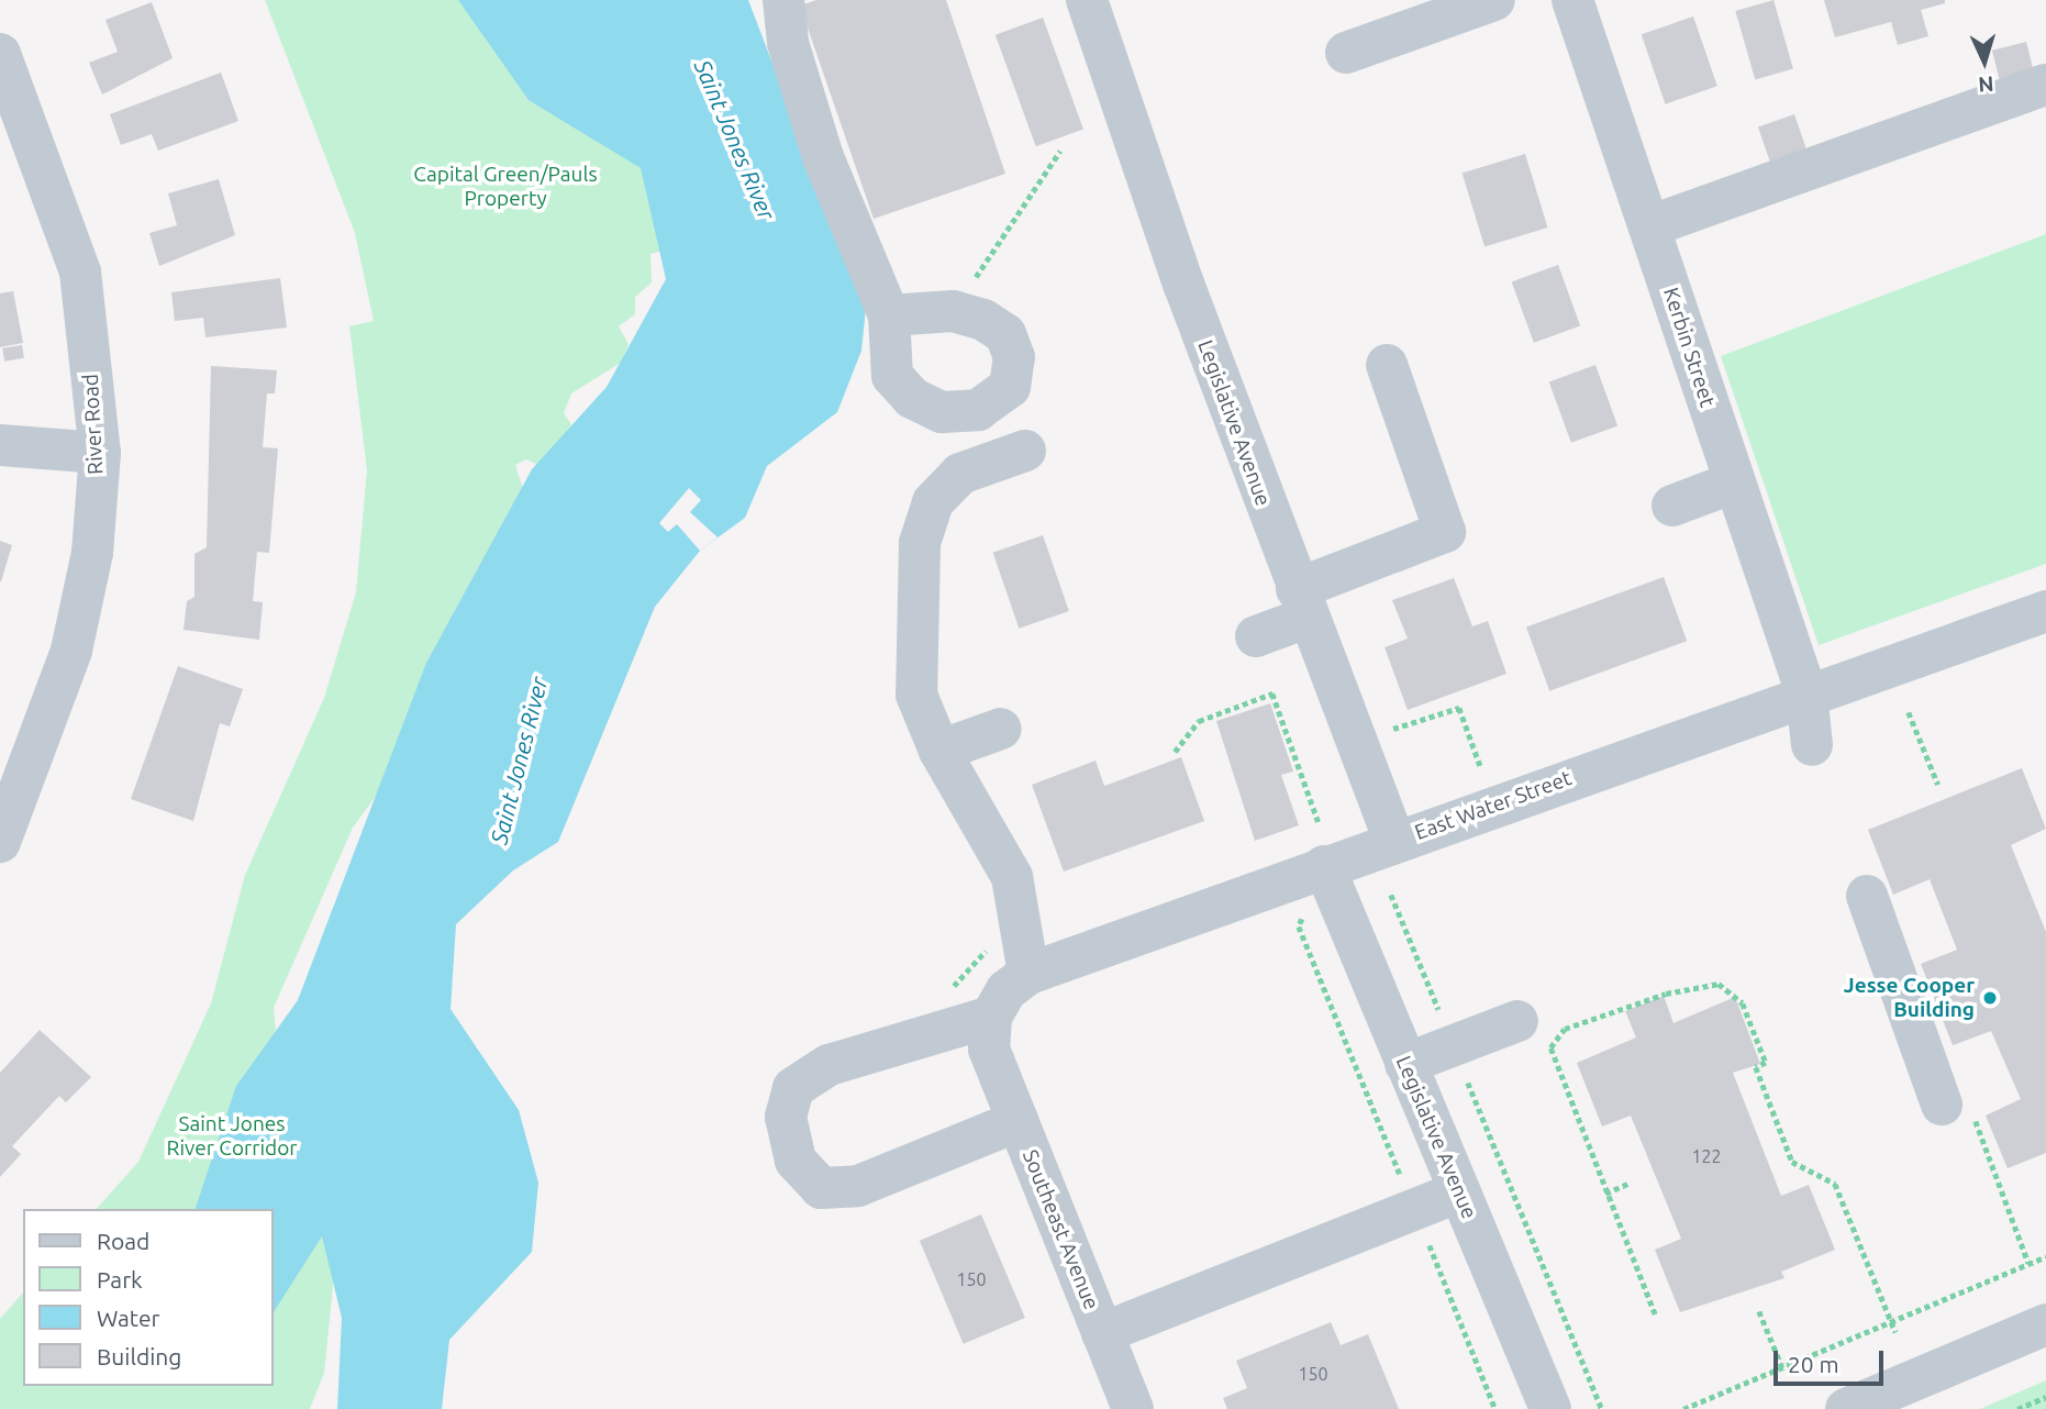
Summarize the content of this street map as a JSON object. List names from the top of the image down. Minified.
{"streets":{"street":["Kerbin Street","Legislative Avenue","River Road","East Water Street","Southeast Avenue"]},"crossings":[["Kerbin Street","East Water Street"],["Legislative Avenue","East Water Street"],["East Water Street","Southeast Avenue"]],"water":["Saint Jones River"],"parks":["Capital Green/Pauls Property","Saint Jones River Corridor"],"places":["Jesse Cooper Building"],"house_numbers":["122","150","150"],"legend":["Road","Park","Water","Building"],"scale_bar":"20 m","north":"bottom"}
